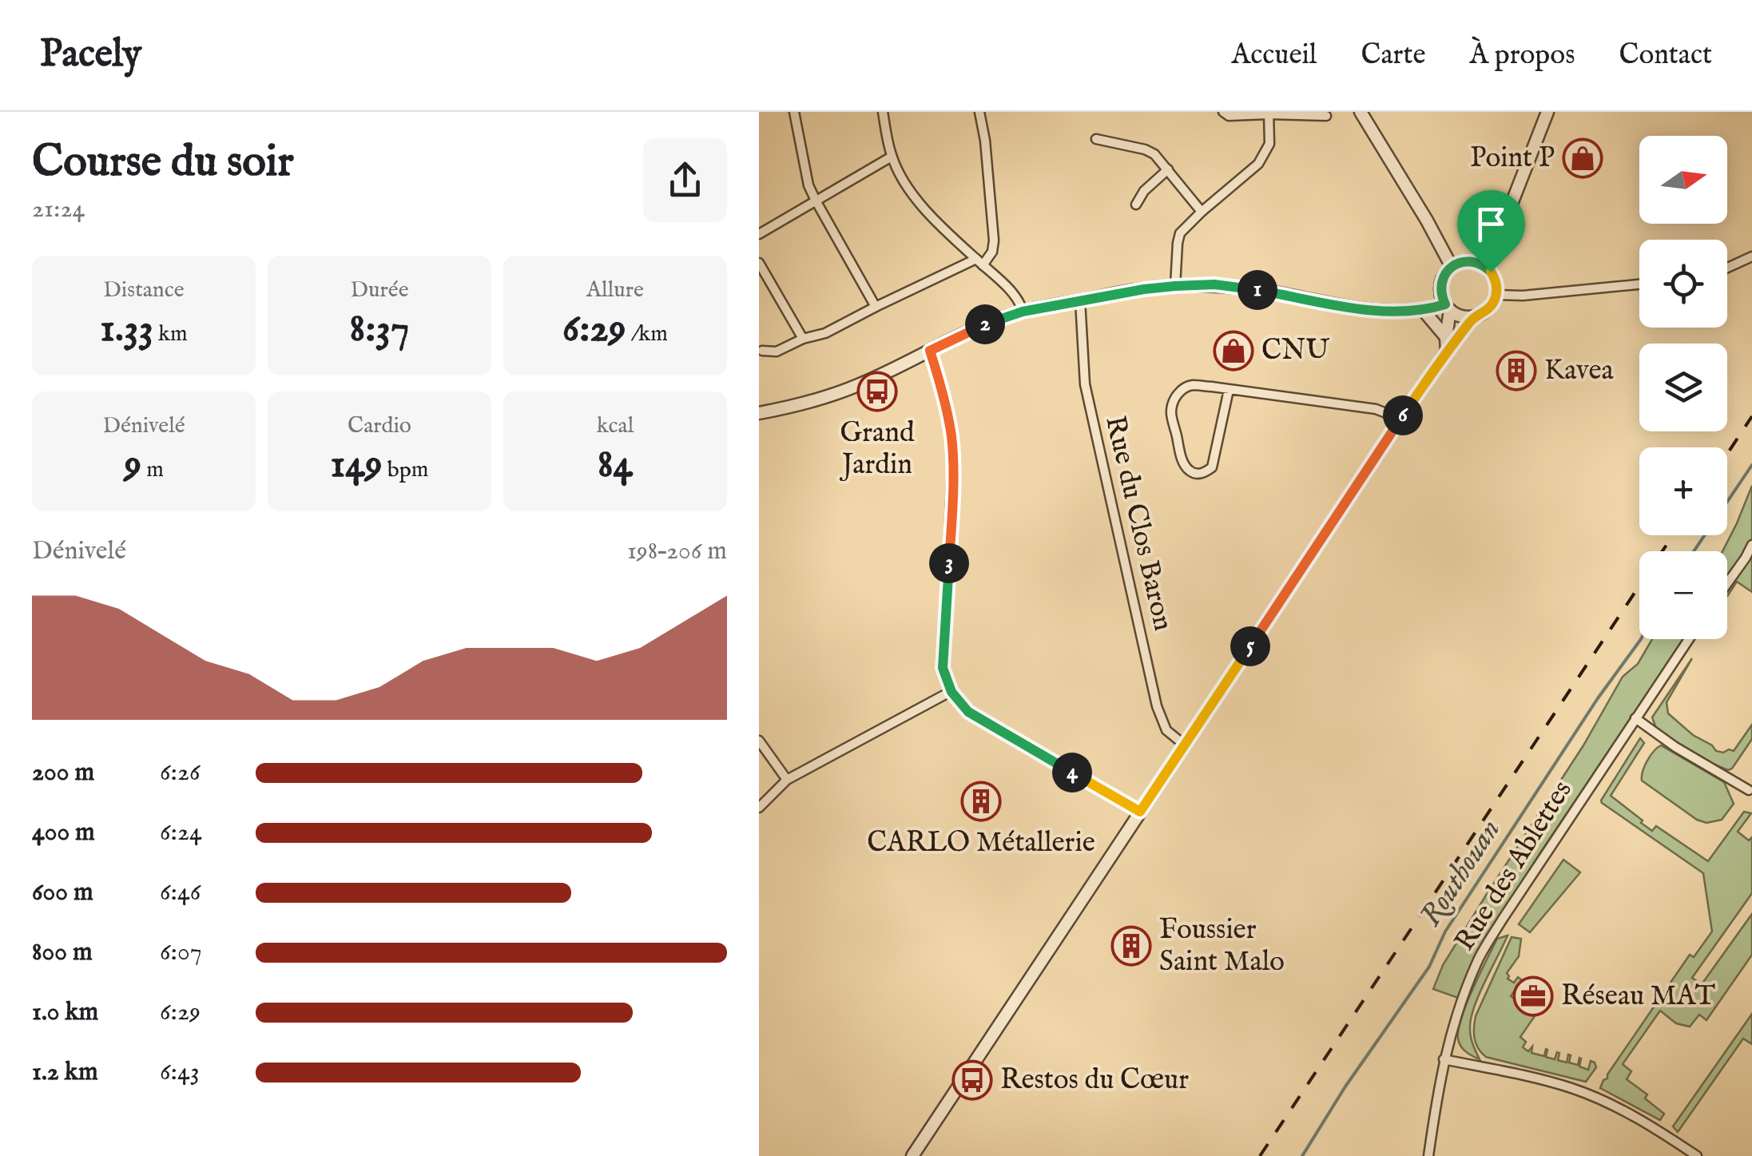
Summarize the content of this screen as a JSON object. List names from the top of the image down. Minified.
{"streets":{"street":["Rue du Clos Baron","Rue des Ablettes"]},"water":["Routhouan"],"places":{"shop":["Point P","CNU"],"building":["Kavea","CARLO Métallerie","Foussier Saint Malo"],"bus stop":["Grand Jardin","Restos du Cœur"],"office":["Réseau MAT"]},"north":"right","page":{"header":"Pacely","nav":["Accueil","Carte","À propos","Contact"],"heading":["Course du soir","21:24"],"map_buttons":["+","−"],"stats":[["Distance","1.33 km"],["Durée","8:37"],["Allure","6:29 /km"],["Dénivelé","9 m"],["Cardio","149 bpm"],["kcal","84"]],"pins":["1","2","6","3","5","4"],"chart":["Dénivelé","198–206 m"],"list":[{"name":"200 m","note":"6:26"},{"name":"400 m","note":"6:24"},{"name":"600 m","note":"6:46"},{"name":"800 m","note":"6:07"},{"name":"1.0 km","note":"6:29"},{"name":"1.2 km","note":"6:43"}]}}
